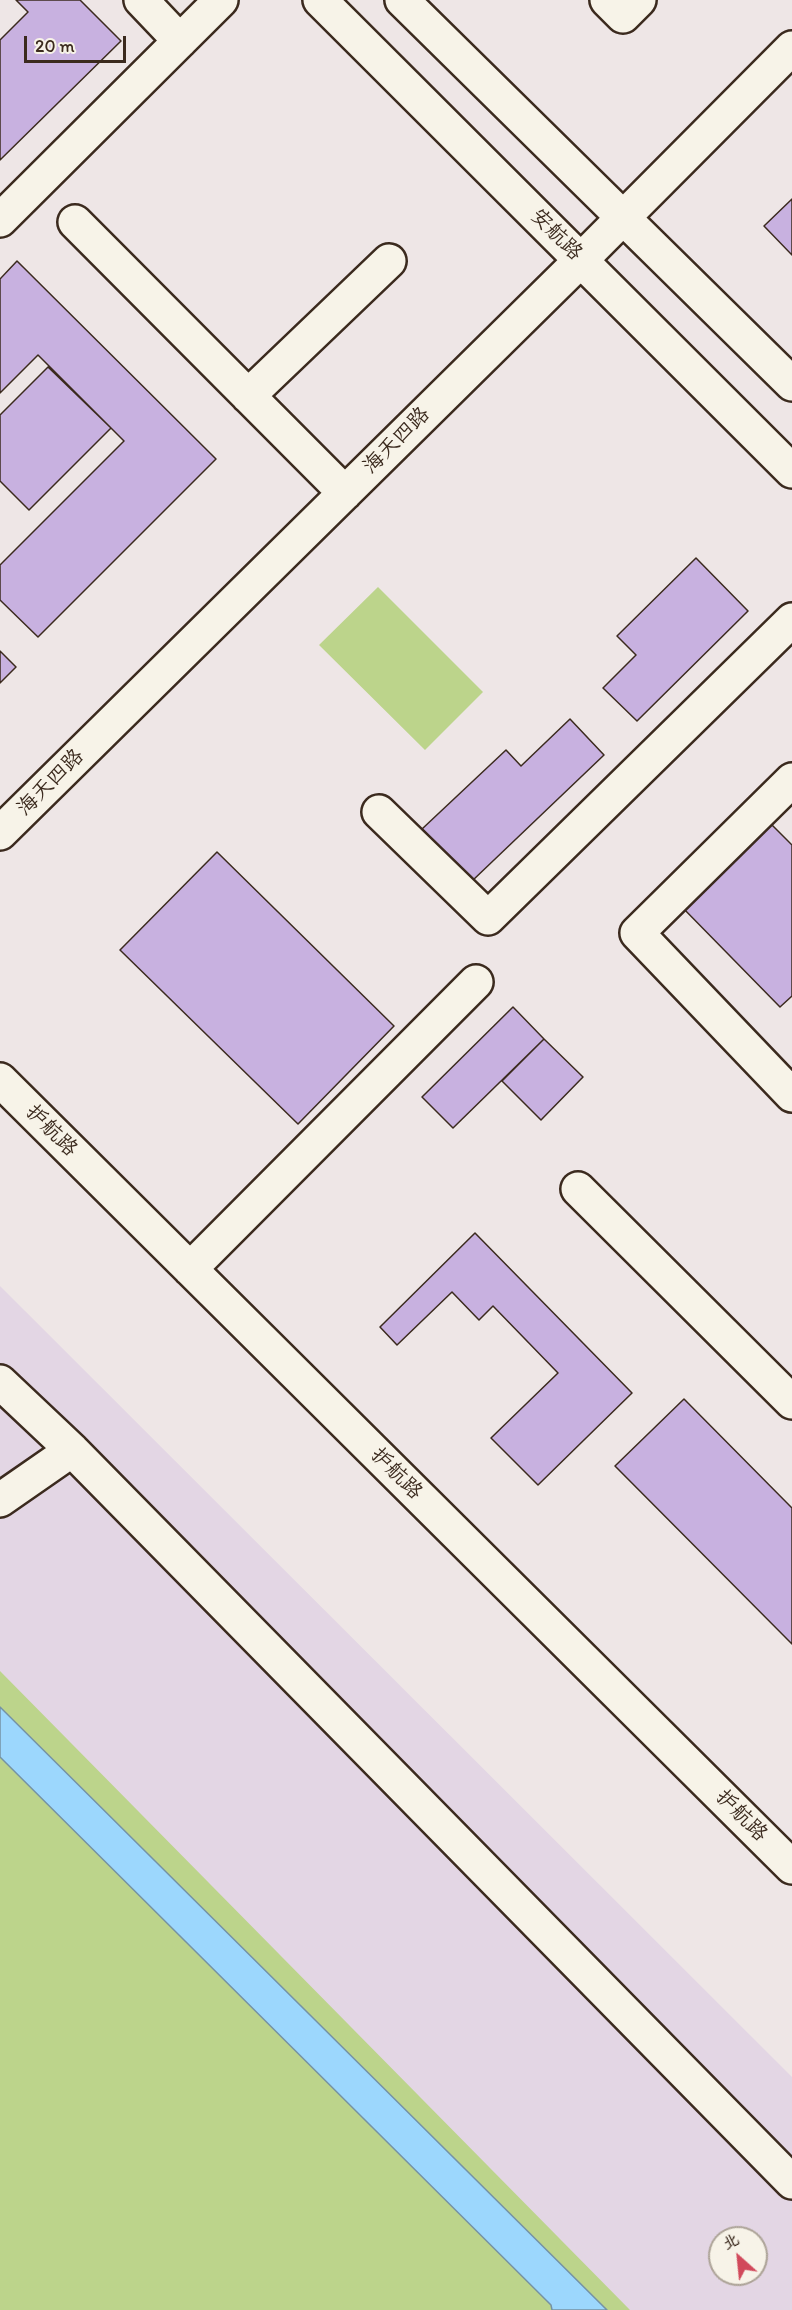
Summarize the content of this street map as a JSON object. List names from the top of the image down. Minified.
{"streets":{"street":["安航路","海天四路","护航路"]},"crossings":[["安航路","海天四路"]],"scale_bar":"20 m","north":"top left"}
